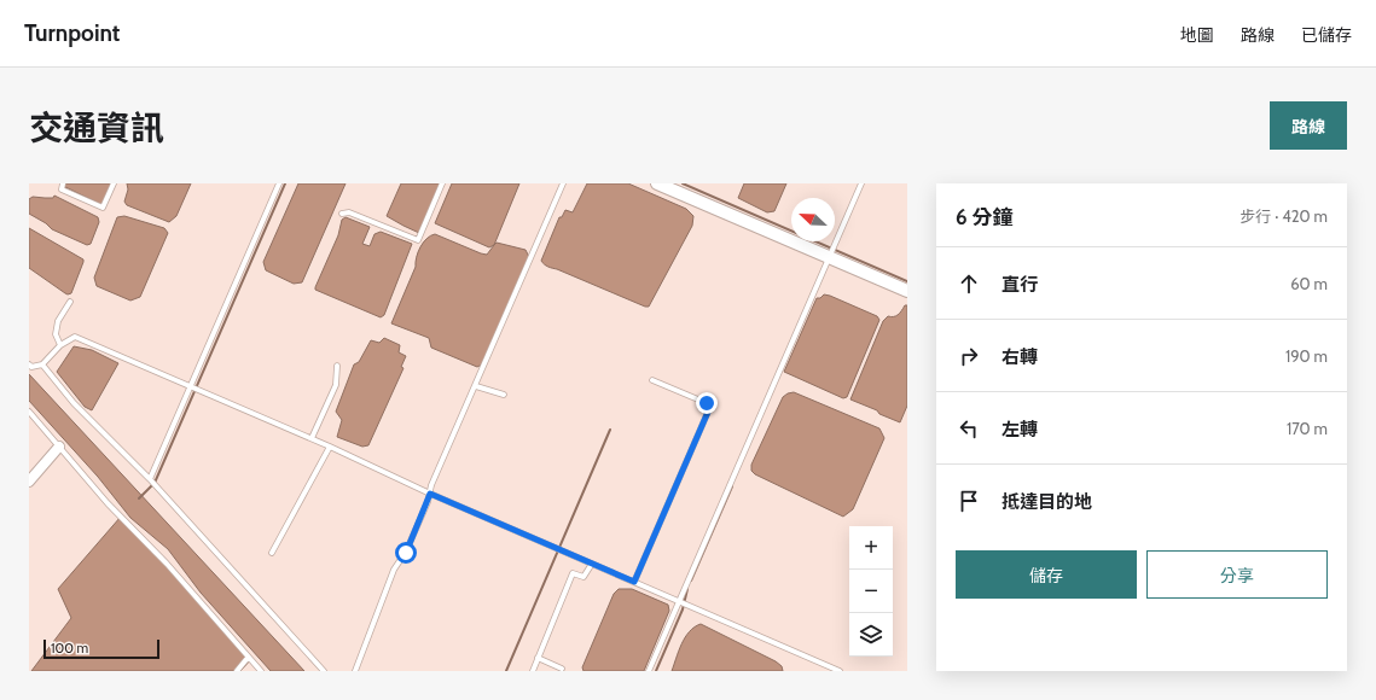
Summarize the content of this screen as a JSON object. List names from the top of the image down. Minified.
{"scale_bar":"100 m","north":"top left","page":{"header":"Turnpoint","nav":["地圖","路線","已儲存"],"title":"交通資訊","buttons":["路線",["儲存","分享"]],"heading":["6 分鐘","步行 · 420 m"],"list":[["直行","60 m"],["右轉","190 m"],["左轉","170 m"],"抵達目的地"],"map_buttons":["+","−"],"scale":"100 m"}}
